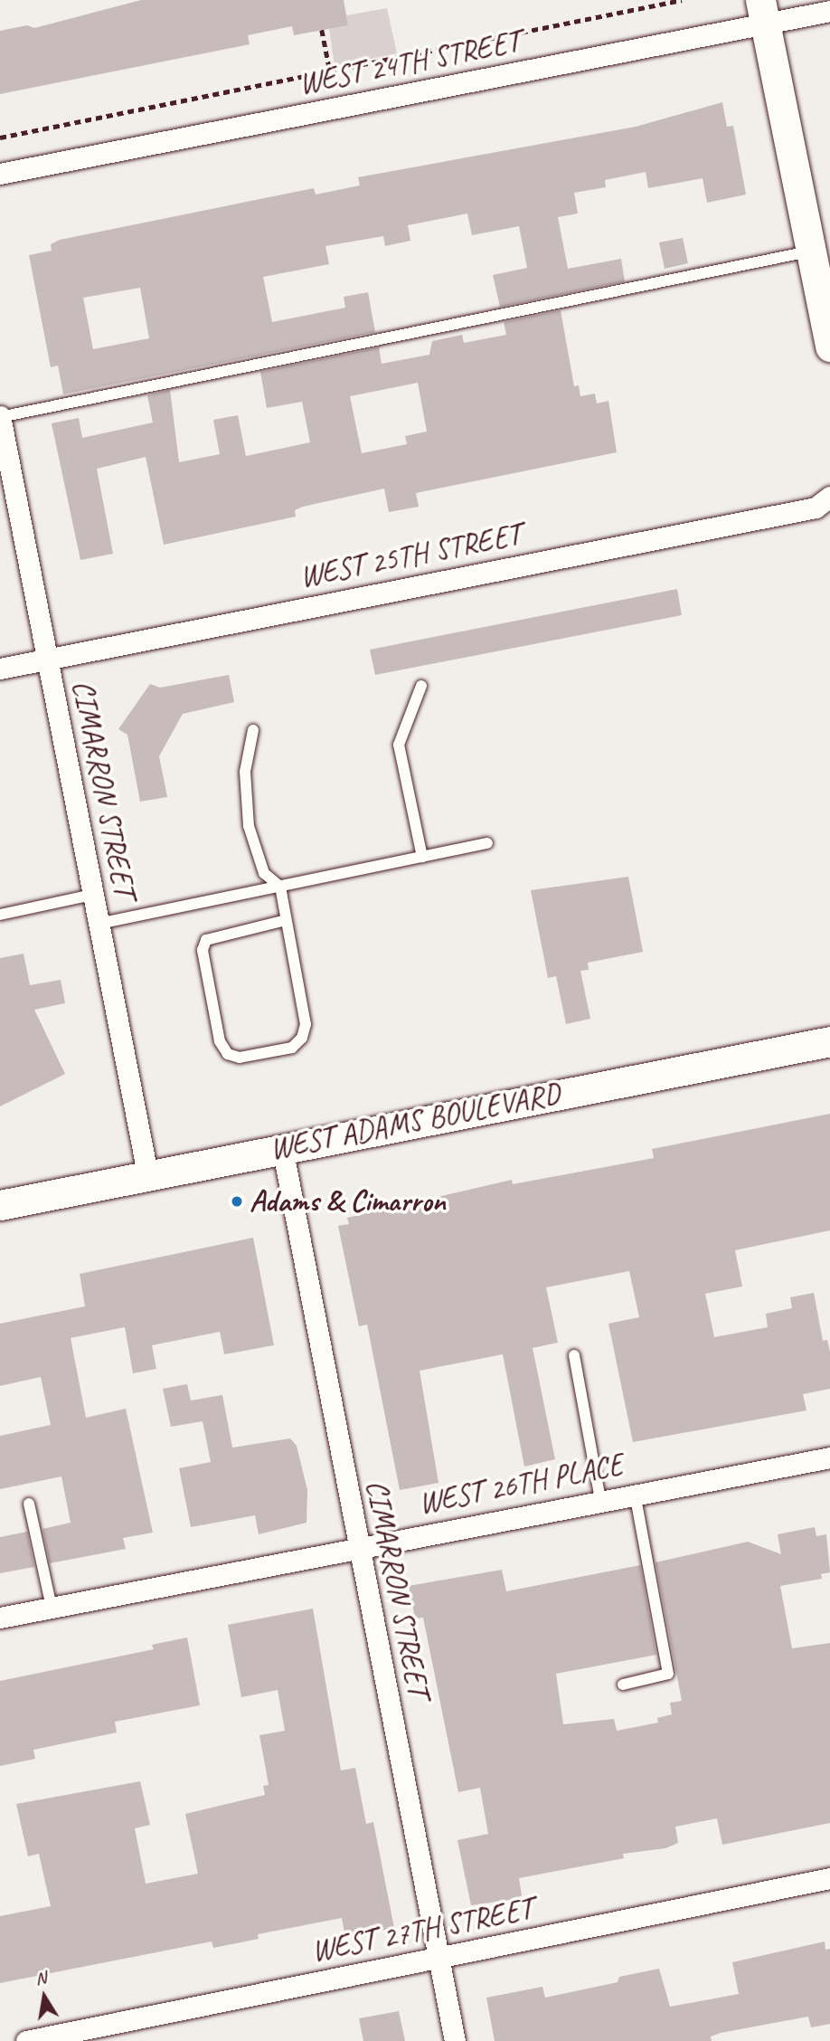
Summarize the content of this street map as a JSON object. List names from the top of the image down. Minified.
{"streets":{"main road":["WEST ADAMS BOULEVARD"],"street":["WEST 24TH STREET","WEST 25TH STREET","CIMARRON STREET","WEST 26TH PLACE","WEST 27TH STREET"]},"crossings":[["WEST 25TH STREET","CIMARRON STREET"],["CIMARRON STREET","WEST ADAMS BOULEVARD"],["CIMARRON STREET","WEST 26TH PLACE"],["CIMARRON STREET","WEST 27TH STREET"]],"places":["Adams & Cimarron"],"north":"top"}
